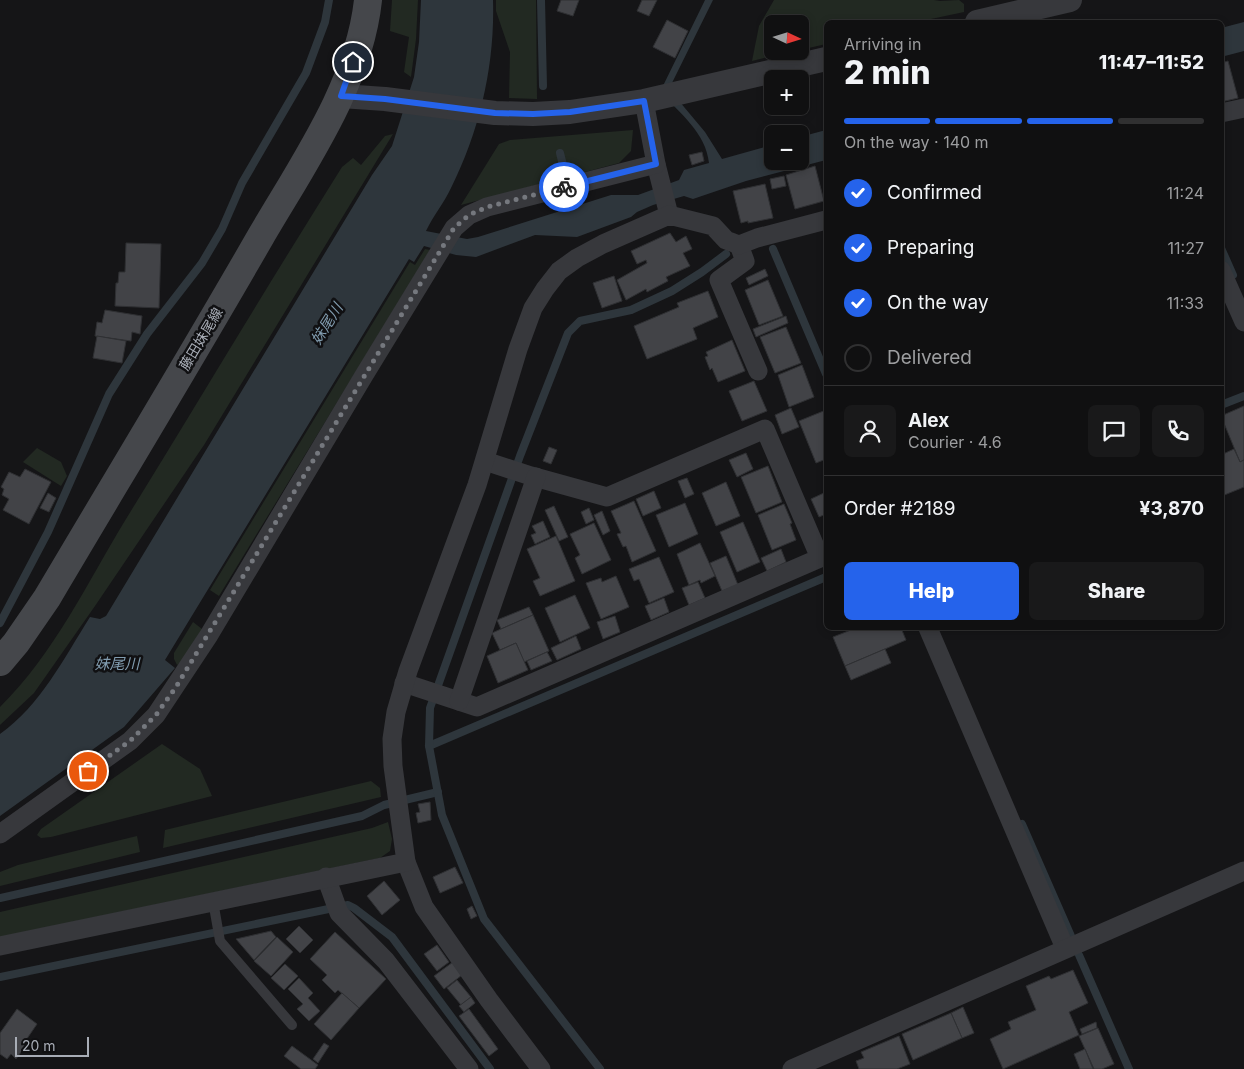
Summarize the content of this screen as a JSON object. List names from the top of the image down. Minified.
{"streets":{"main road":["藤田妹尾線"]},"water":["妹尾川"],"scale_bar":"20 m","north":"right","page":{"map_buttons":["+","−"],"heading":["2 min","Arriving in","11:47–11:52"],"panel":["Alex","Courier · 4.6","Order #2189","¥3,870"],"bar":"On the way · 140 m","list":[["Confirmed","11:24"],["Preparing","11:27"],["On the way","11:33"],"Delivered"],"buttons":["Help","Share"],"scale":"20 m"}}
